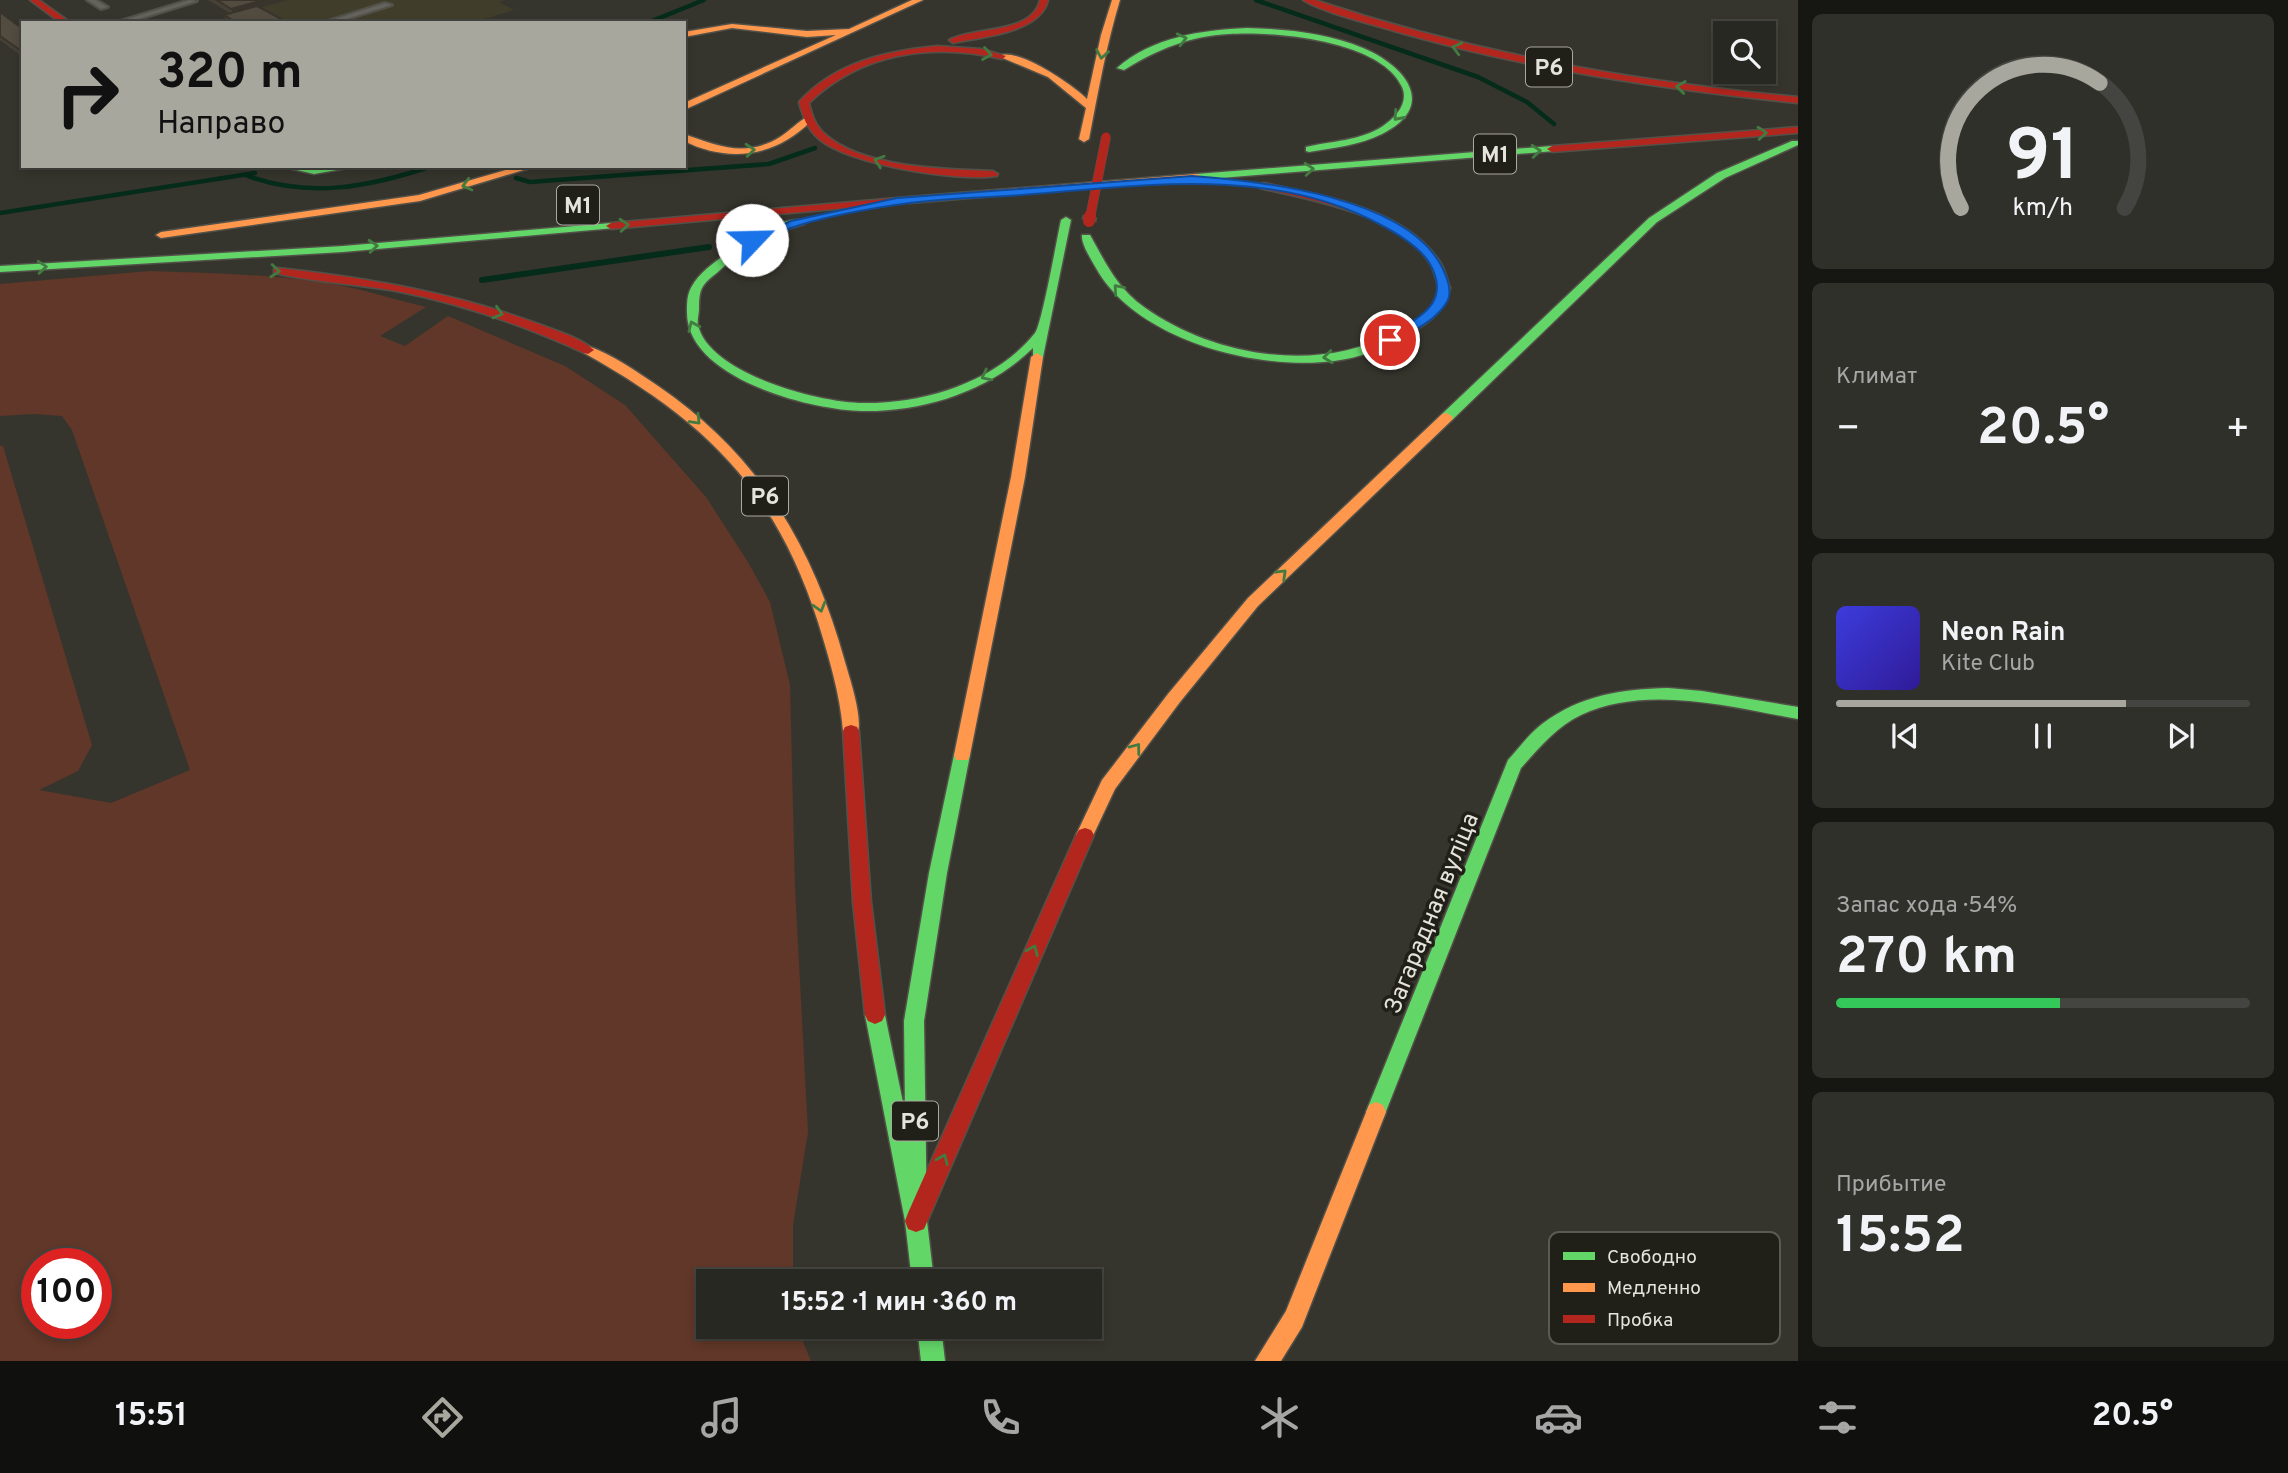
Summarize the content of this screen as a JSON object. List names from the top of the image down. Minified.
{"streets":{"main road":["Р6","М1","Загарадная вуліца"]},"crossings":[["Р6","М1"]],"legend":["Свободно","Медленно","Пробка"],"page":{"turn":["320 m","Направо"],"tile":["Климат",["Запас хода · 54%","270 km"],["Прибытие","15:52"]],"heat":["−","20.5°","+"],"song":["Neon Rain","Kite Club"],"limit":"100","trip":"15:52 · 1 мин · 360 m","tabs":["15:51","20.5°"],"gauge":["91","km/h"]}}
